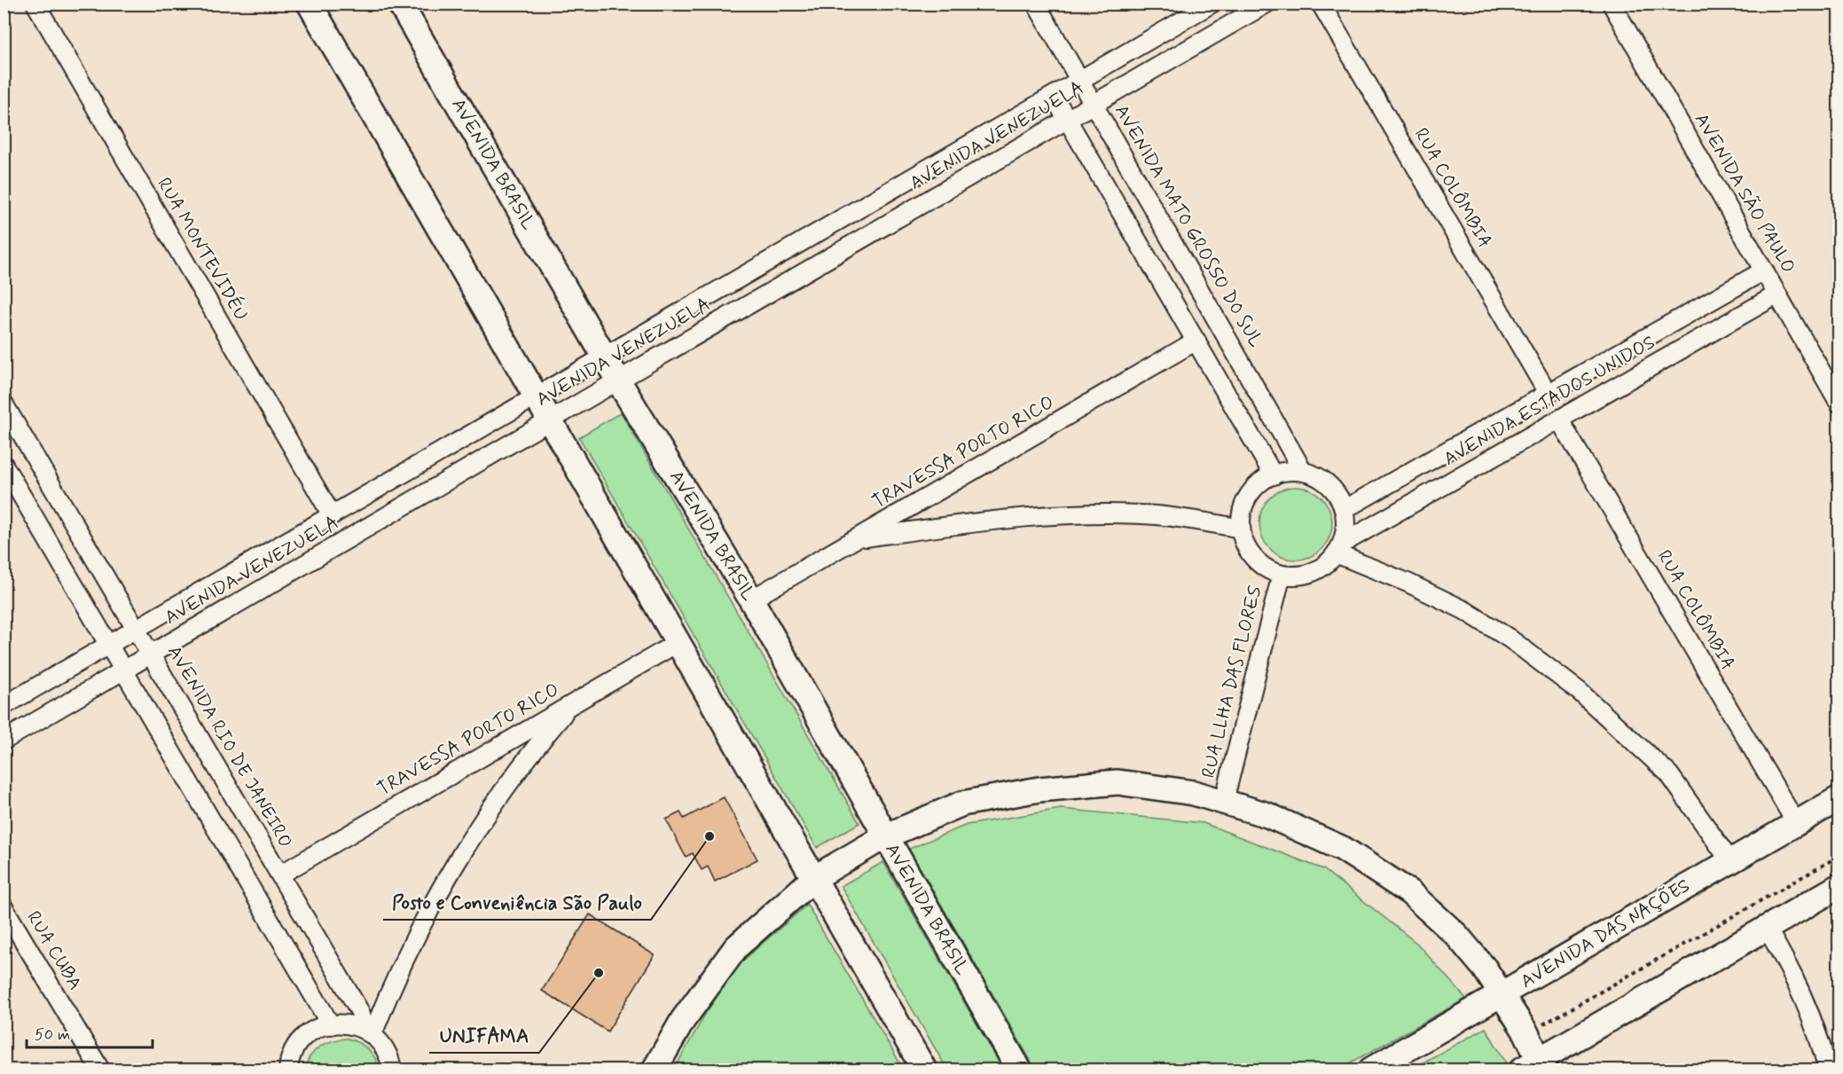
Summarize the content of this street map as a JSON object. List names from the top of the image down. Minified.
{"streets":{"main road":["AVENIDA BRASIL","AVENIDA DAS NAÇÕES"],"street":["AVENIDA VENEZUELA","RUA COLÔMBIA","AVENIDA SÃO PAULO","AVENIDA MATO GROSSO DO SUL","RUA MONTEVIDÉU","AVENIDA ESTADOS UNIDOS","TRAVESSA PORTO RICO","RUA LLHA DAS FLORES","AVENIDA RIO DE JANEIRO","RUA CUBA"]},"crossings":[["AVENIDA VENEZUELA","AVENIDA BRASIL"],["AVENIDA VENEZUELA","AVENIDA MATO GROSSO DO SUL"],["AVENIDA VENEZUELA","RUA MONTEVIDÉU"],["AVENIDA VENEZUELA","AVENIDA RIO DE JANEIRO"],["AVENIDA BRASIL","TRAVESSA PORTO RICO"],["RUA COLÔMBIA","AVENIDA ESTADOS UNIDOS"],["RUA COLÔMBIA","AVENIDA DAS NAÇÕES"],["AVENIDA SÃO PAULO","AVENIDA ESTADOS UNIDOS"],["AVENIDA MATO GROSSO DO SUL","AVENIDA ESTADOS UNIDOS"],["AVENIDA MATO GROSSO DO SUL","RUA LLHA DAS FLORES"],["AVENIDA ESTADOS UNIDOS","RUA LLHA DAS FLORES"],["TRAVESSA PORTO RICO","AVENIDA RIO DE JANEIRO"]],"places":["Posto e Conveniência São Paulo","UNIFAMA"],"scale_bar":"50 m"}
